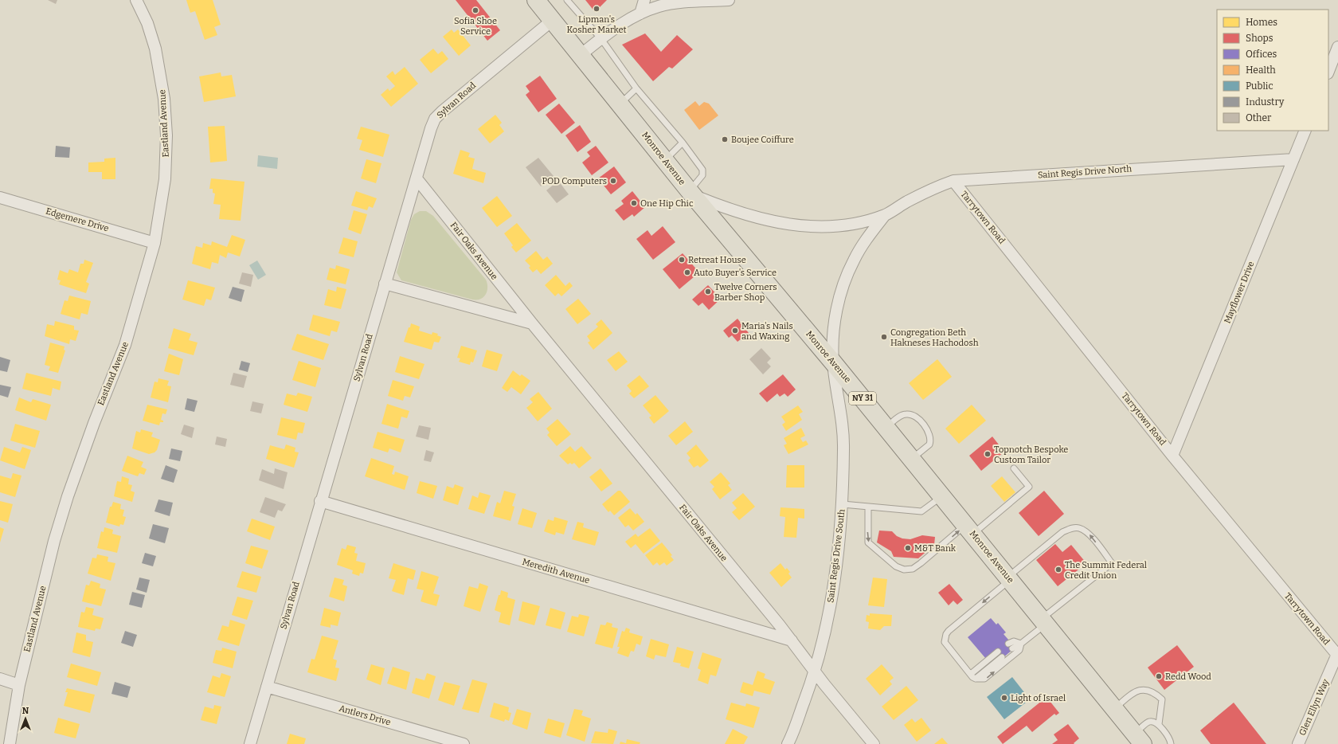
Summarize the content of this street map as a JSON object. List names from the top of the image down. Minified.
{"streets":{"main road":["Monroe Avenue","NY 31"],"street":["Sylvan Road","Eastland Avenue","Saint Regis Drive North","Tarrytown Road","Edgemere Drive","Fair Oaks Avenue","Mayflower Drive","Saint Regis Drive South","Meredith Avenue","Glen Ellyn Way","Antlers Drive"]},"crossings":[["Sylvan Road","Monroe Avenue"],["Sylvan Road","Fair Oaks Avenue"],["Sylvan Road","Meredith Avenue"],["Sylvan Road","Antlers Drive"],["Eastland Avenue","Edgemere Drive"],["Monroe Avenue","Saint Regis Drive North"],["Monroe Avenue","Saint Regis Drive South"],["Saint Regis Drive North","Tarrytown Road"],["Saint Regis Drive North","Mayflower Drive"],["Saint Regis Drive North","Saint Regis Drive South"],["Tarrytown Road","Mayflower Drive"],["Tarrytown Road","Glen Ellyn Way"],["Fair Oaks Avenue","Saint Regis Drive South"],["Fair Oaks Avenue","Meredith Avenue"]],"places":["Lipman's Kosher Market","Sofia Shoe Service","Boujee Coiffure","POD Computers","One Hip Chic","Retreat House","Auto Buyer's Service","Twelve Corners Barber Shop","Maria's Nails and Waxing","Congregation Beth Hakneses Hachodosh","Topnotch Bespoke Custom Tailor","M&T Bank","The Summit Federal Credit Union","Redd Wood","Light of Israel"],"legend":["Homes","Shops","Offices","Health","Public","Industry","Other"],"north":"top"}
